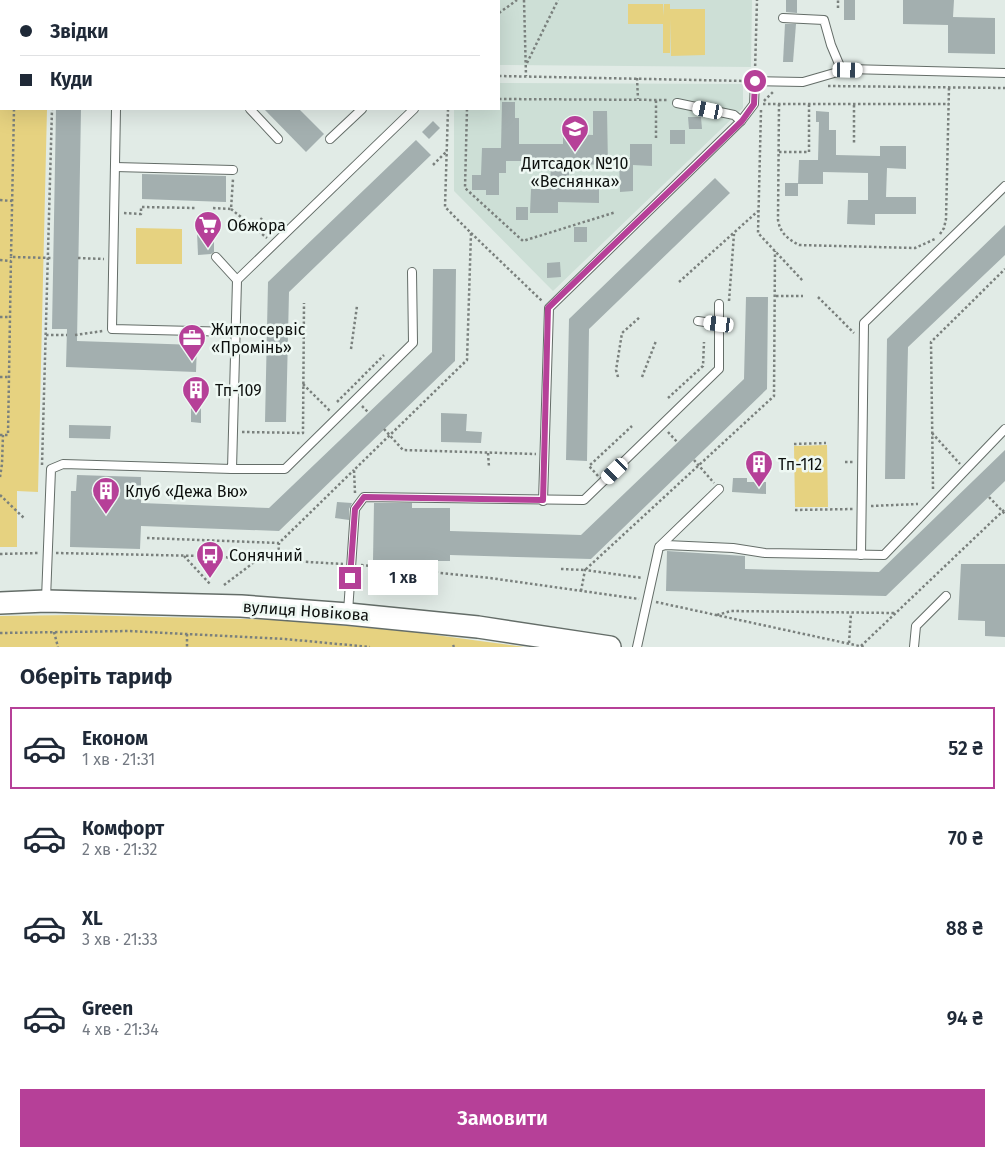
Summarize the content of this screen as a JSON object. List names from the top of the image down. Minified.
{"streets":{"main road":["вулиця Новікова"]},"places":{"school or university":["Дитсадок №10 «Веснянка»"],"supermarket":["Обжора"],"office":["Житлосервіс «Промінь»"],"building":["Тп-109","Тп-112","Клуб «Дежа Вю»"],"bus stop":["Сонячний"]},"page":{"banner":["Звідки","Куди"],"bubble":"1 хв","heading":"Оберіть тариф","list":[{"name":"Економ","note":"1 хв · 21:31","value":"52 ₴"},{"name":"Комфорт","note":"2 хв · 21:32","value":"70 ₴"},{"name":"XL","note":"3 хв · 21:33","value":"88 ₴"},{"name":"Green","note":"4 хв · 21:34","value":"94 ₴"}],"buttons":"Замовити"}}
